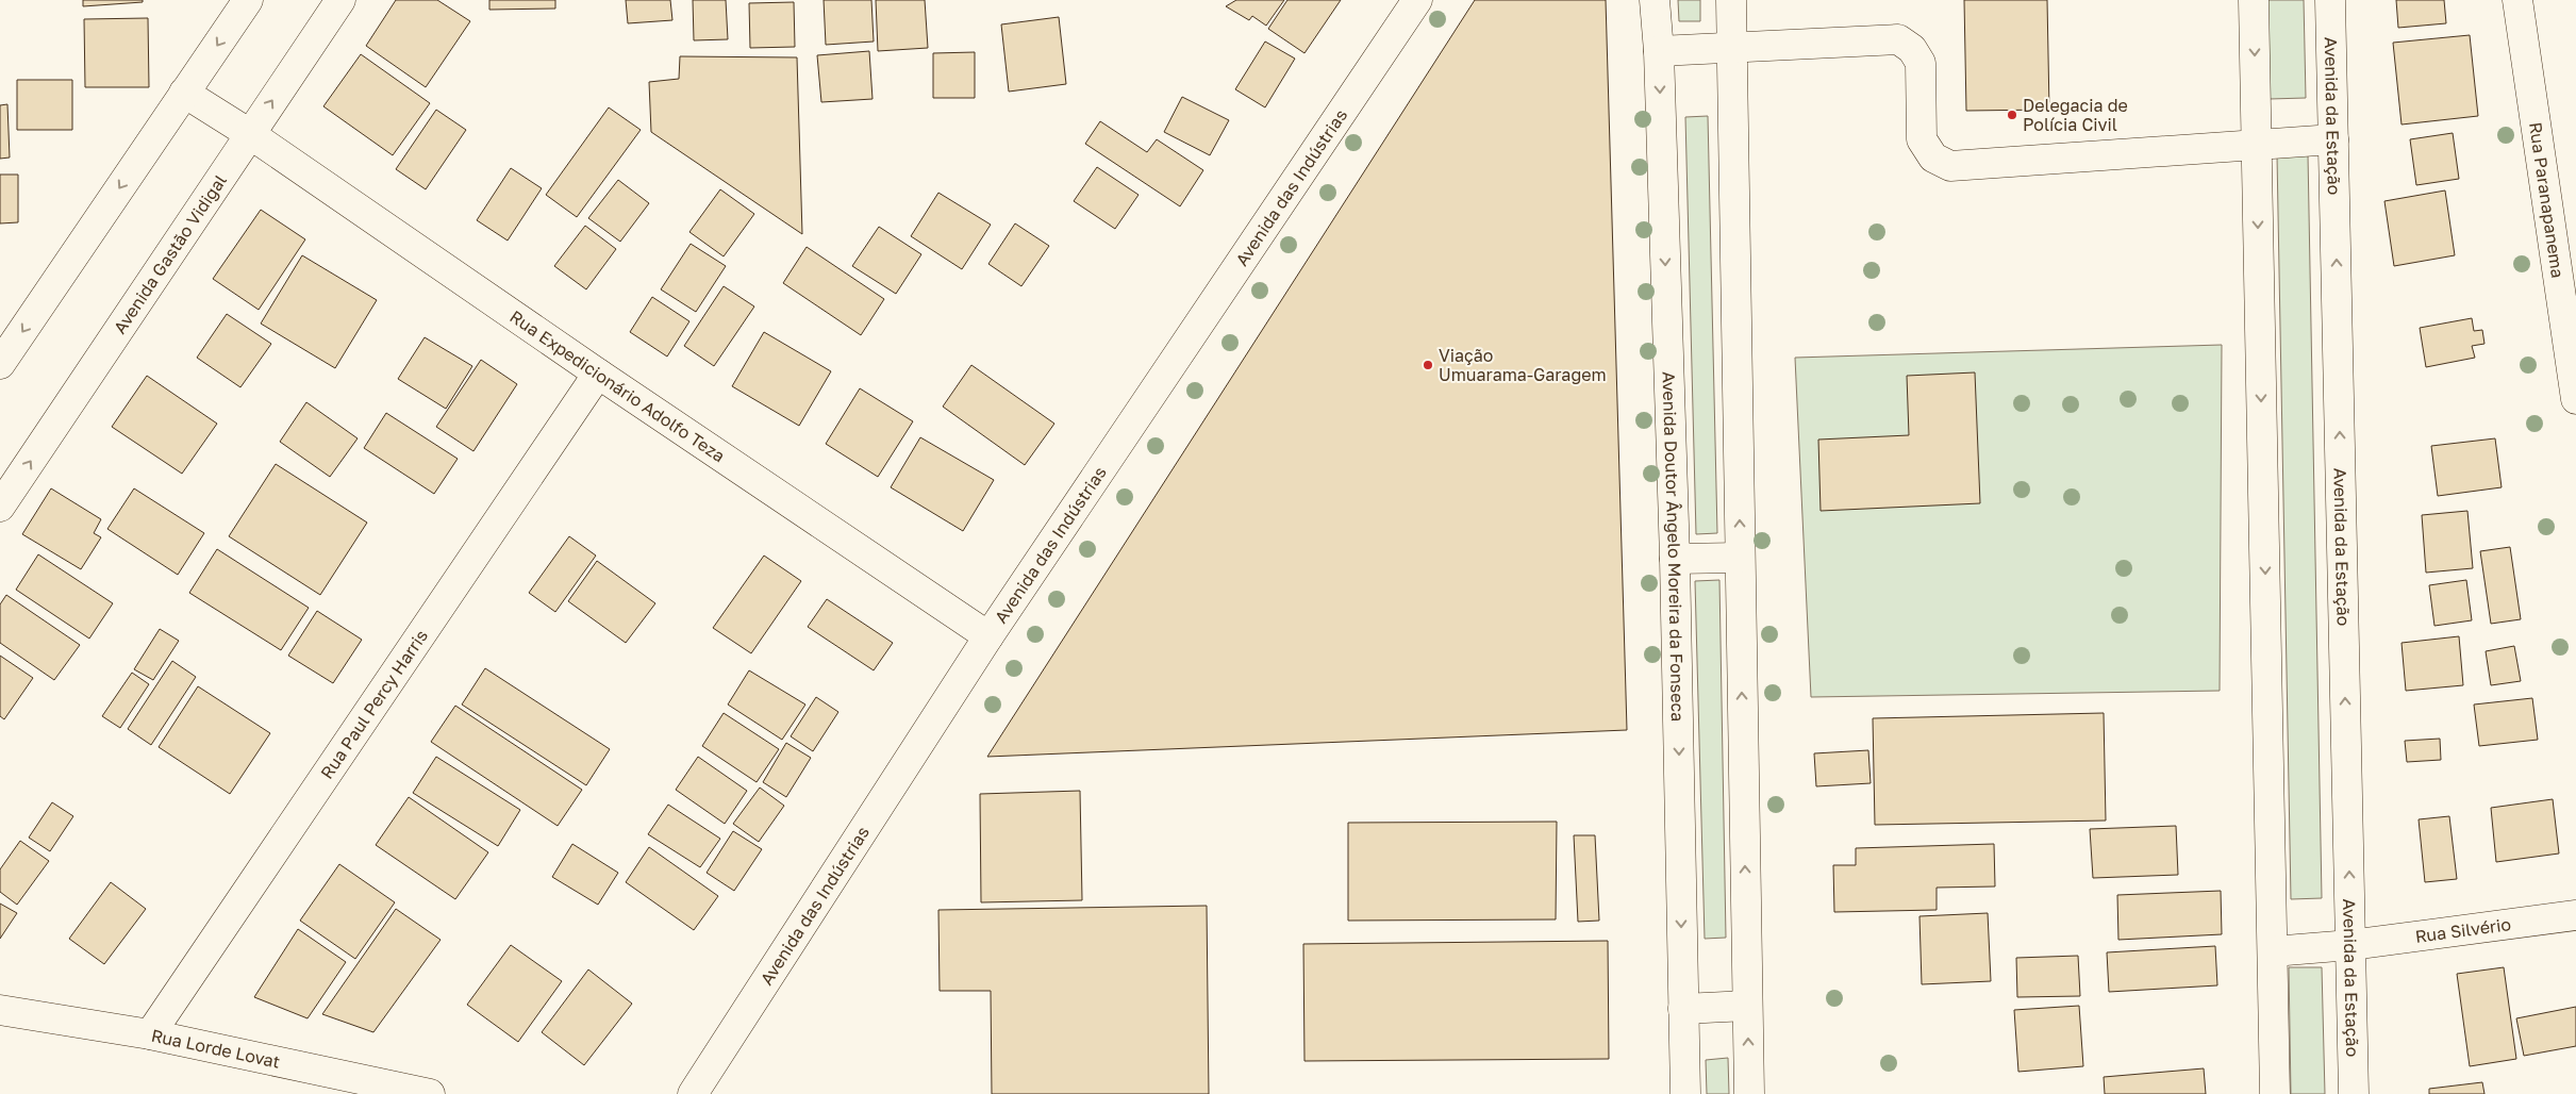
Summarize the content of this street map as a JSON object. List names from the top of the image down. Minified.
{"streets":{"street":["Avenida da Estação","Avenida das Indústrias","Rua Paranapanema","Avenida Gastão Vidigal","Rua Expedicionário Adolfo Teza","Avenida Doutor Ângelo Moreira da Fonseca","Rua Paul Percy Harris","Rua Silvério","Rua Lorde Lovat"]},"crossings":[["Avenida da Estação","Rua Silvério"],["Avenida das Indústrias","Rua Expedicionário Adolfo Teza"],["Avenida Gastão Vidigal","Rua Expedicionário Adolfo Teza"],["Rua Expedicionário Adolfo Teza","Rua Paul Percy Harris"],["Rua Paul Percy Harris","Rua Lorde Lovat"]],"places":["Delegacia de Polícia Civil","Viação Umuarama-Garagem"]}
